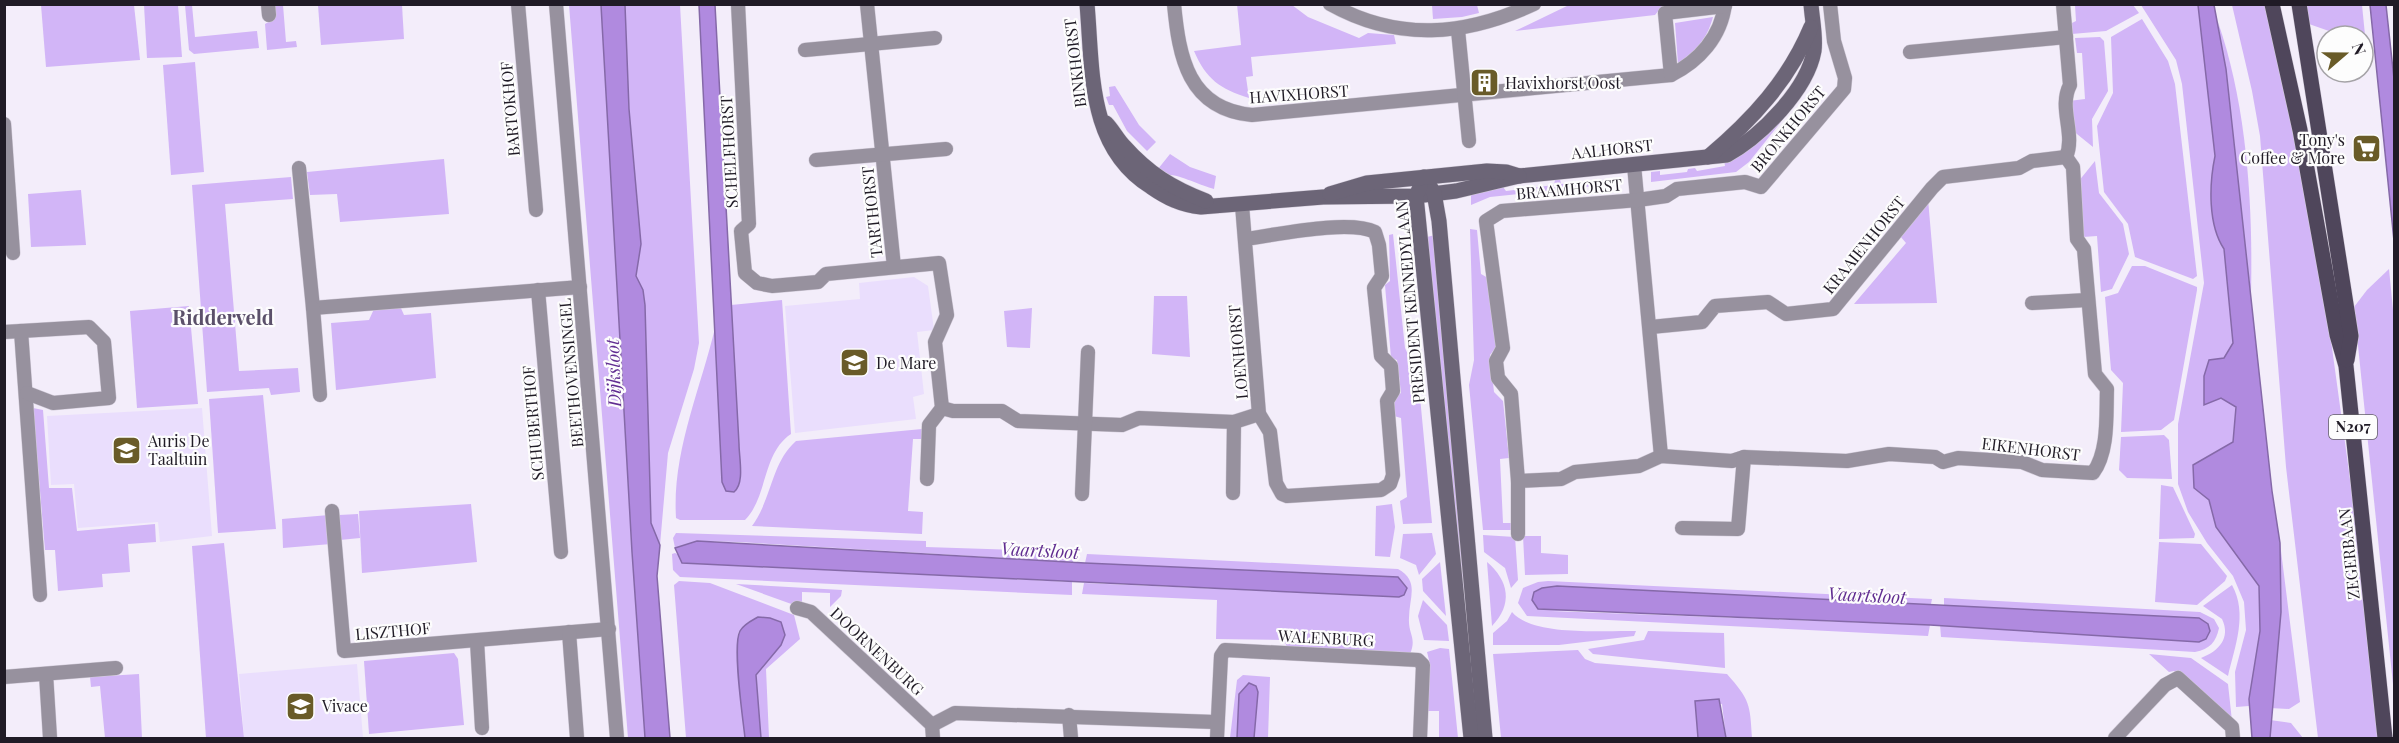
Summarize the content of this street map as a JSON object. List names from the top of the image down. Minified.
{"streets":{"main road":["N207","ZEGERBAAN"],"street":["BINKHORST","HAVIXHORST","BARTOKHOF","BRONKHORST","AALHORST","SCHELFHORST","BRAAMHORST","TARTHORST","KRAAIENHORST","PRESIDENT KENNEDYLAAN","LOENHORST","BEETHOVENSINGEL","SCHUBERTHOF","EIKENHORST","LISZTHOF","WALENBURG","DOORNENBURG"]},"crossings":[["BINKHORST","AALHORST"],["BINKHORST","PRESIDENT KENNEDYLAAN"],["BINKHORST","LOENHORST"],["BRONKHORST","BRAAMHORST"],["AALHORST","BRAAMHORST"],["AALHORST","PRESIDENT KENNEDYLAAN"],["SCHELFHORST","TARTHORST"],["BRAAMHORST","KRAAIENHORST"],["BRAAMHORST","EIKENHORST"],["KRAAIENHORST","EIKENHORST"],["BEETHOVENSINGEL","LISZTHOF"],["WALENBURG","DOORNENBURG"]],"districts":["Ridderveld"],"water":["Dijksloot","Vaartsloot"],"places":{"building":["Havixhorst Oost"],"supermarket":["Tony's Coffee & More"],"school or university":["De Mare","Auris De Taaltuin","Vivace"]},"north":"right"}
